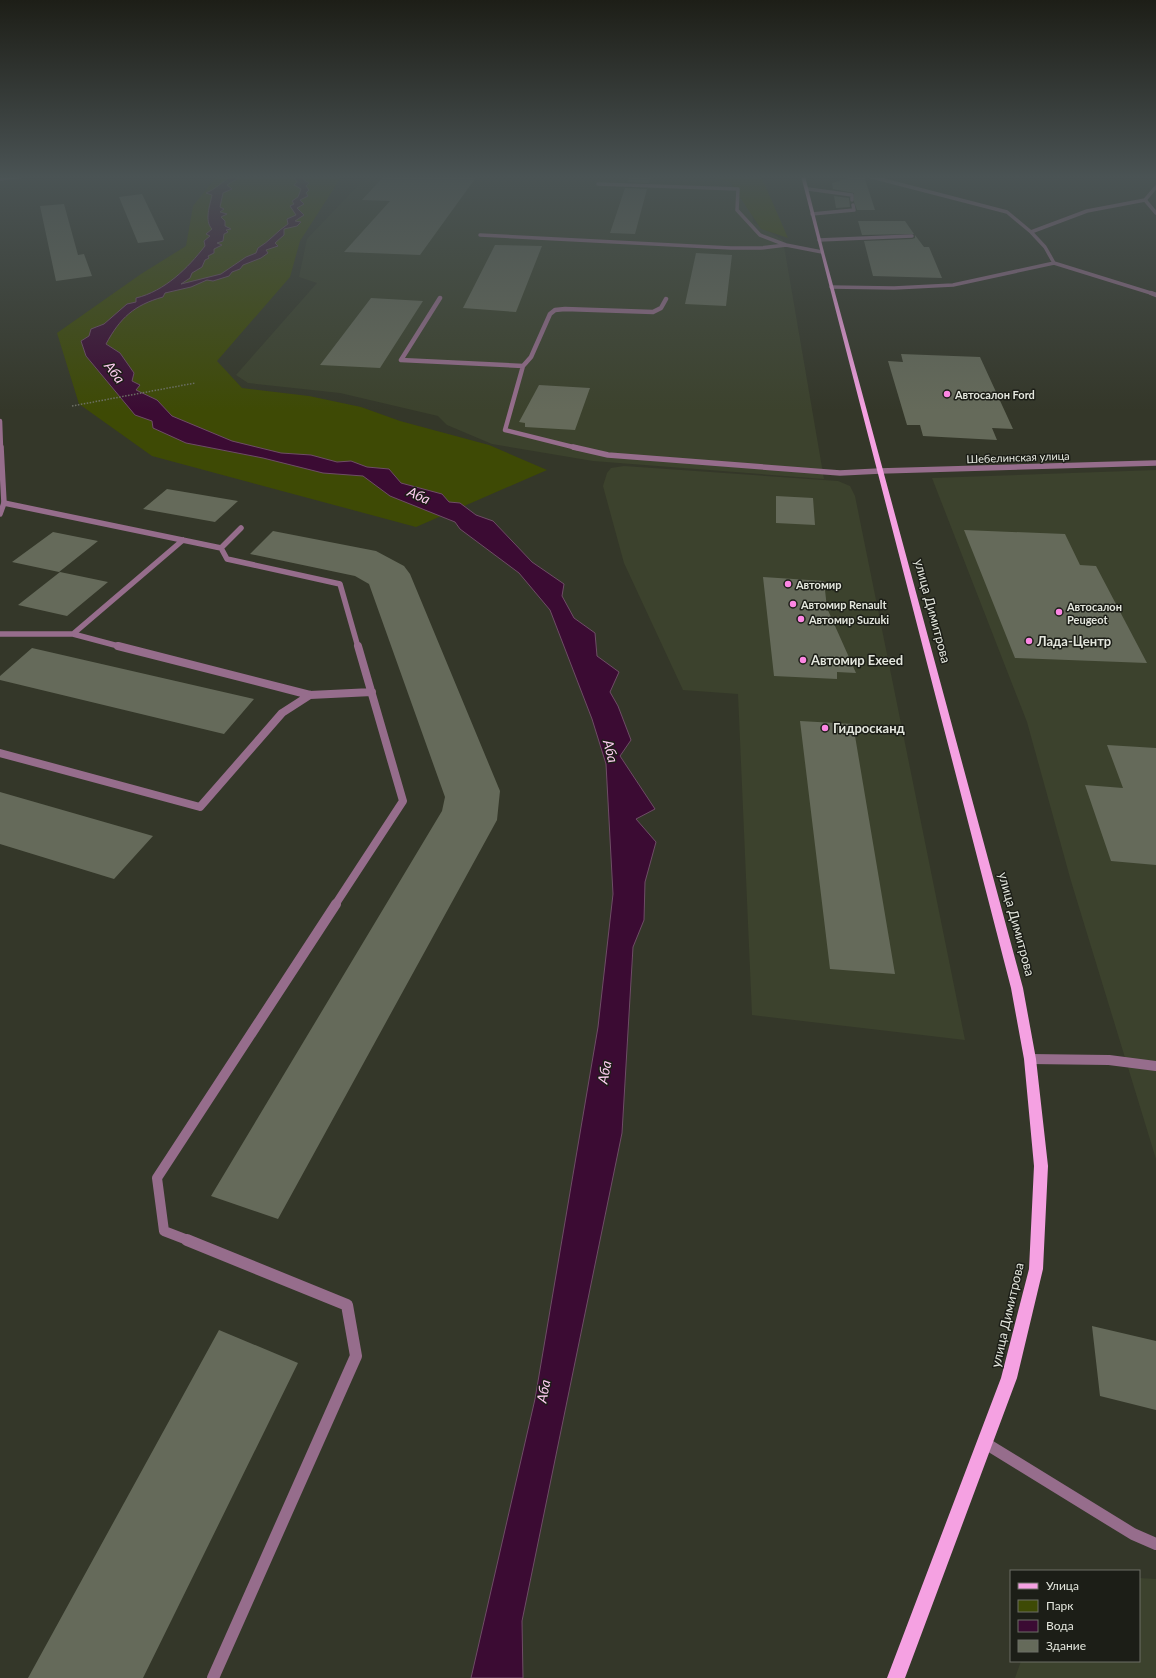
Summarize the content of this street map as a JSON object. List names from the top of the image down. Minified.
{"streets":{"main road":["улица Димитрова"],"street":["Шебелинская улица"]},"crossings":[["Шебелинская улица","улица Димитрова"]],"water":["Аба"],"places":["Автосалон Ford","Автомир","Автомир Renault","Автосалон Peugeot","Автомир Suzuki","Лада-Центр","Автомир Exeed","Гидросканд"],"legend":["Улица","Парк","Вода","Здание"]}
